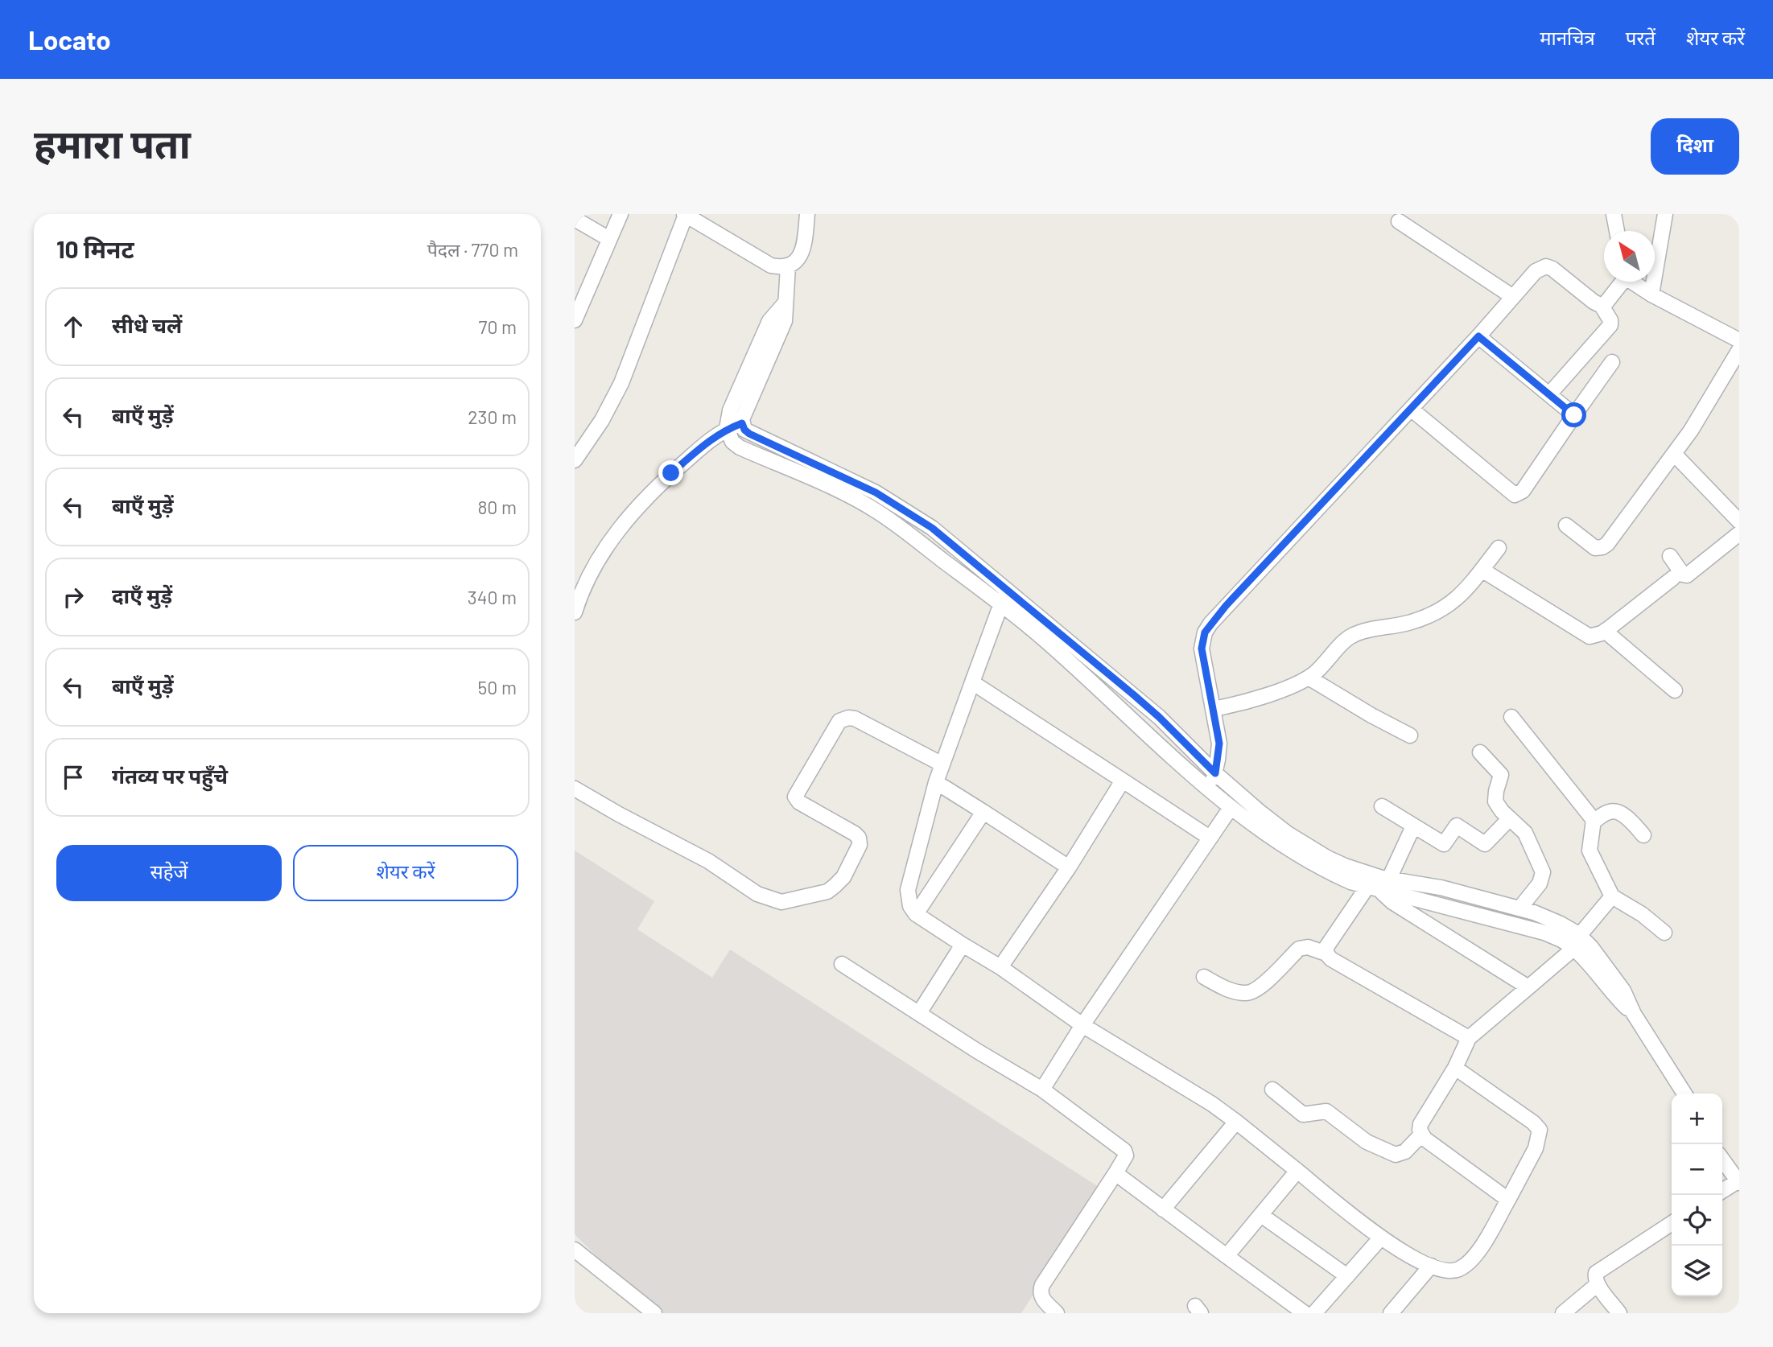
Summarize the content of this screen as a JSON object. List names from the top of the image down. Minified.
{"north":"top left","page":{"header":"Locato","nav":["मानचित्र","परतें","शेयर करें"],"buttons":["दिशा",["सहेजें","शेयर करें"]],"title":"हमारा पता","heading":["10 मिनट","पैदल · 770 m"],"list":[["सीधे चलें","70 m"],["बाएँ मुड़ें","230 m"],["बाएँ मुड़ें","80 m"],["दाएँ मुड़ें","340 m"],["बाएँ मुड़ें","50 m"],"गंतव्य पर पहुँचे"],"map_buttons":["+","−"]}}
